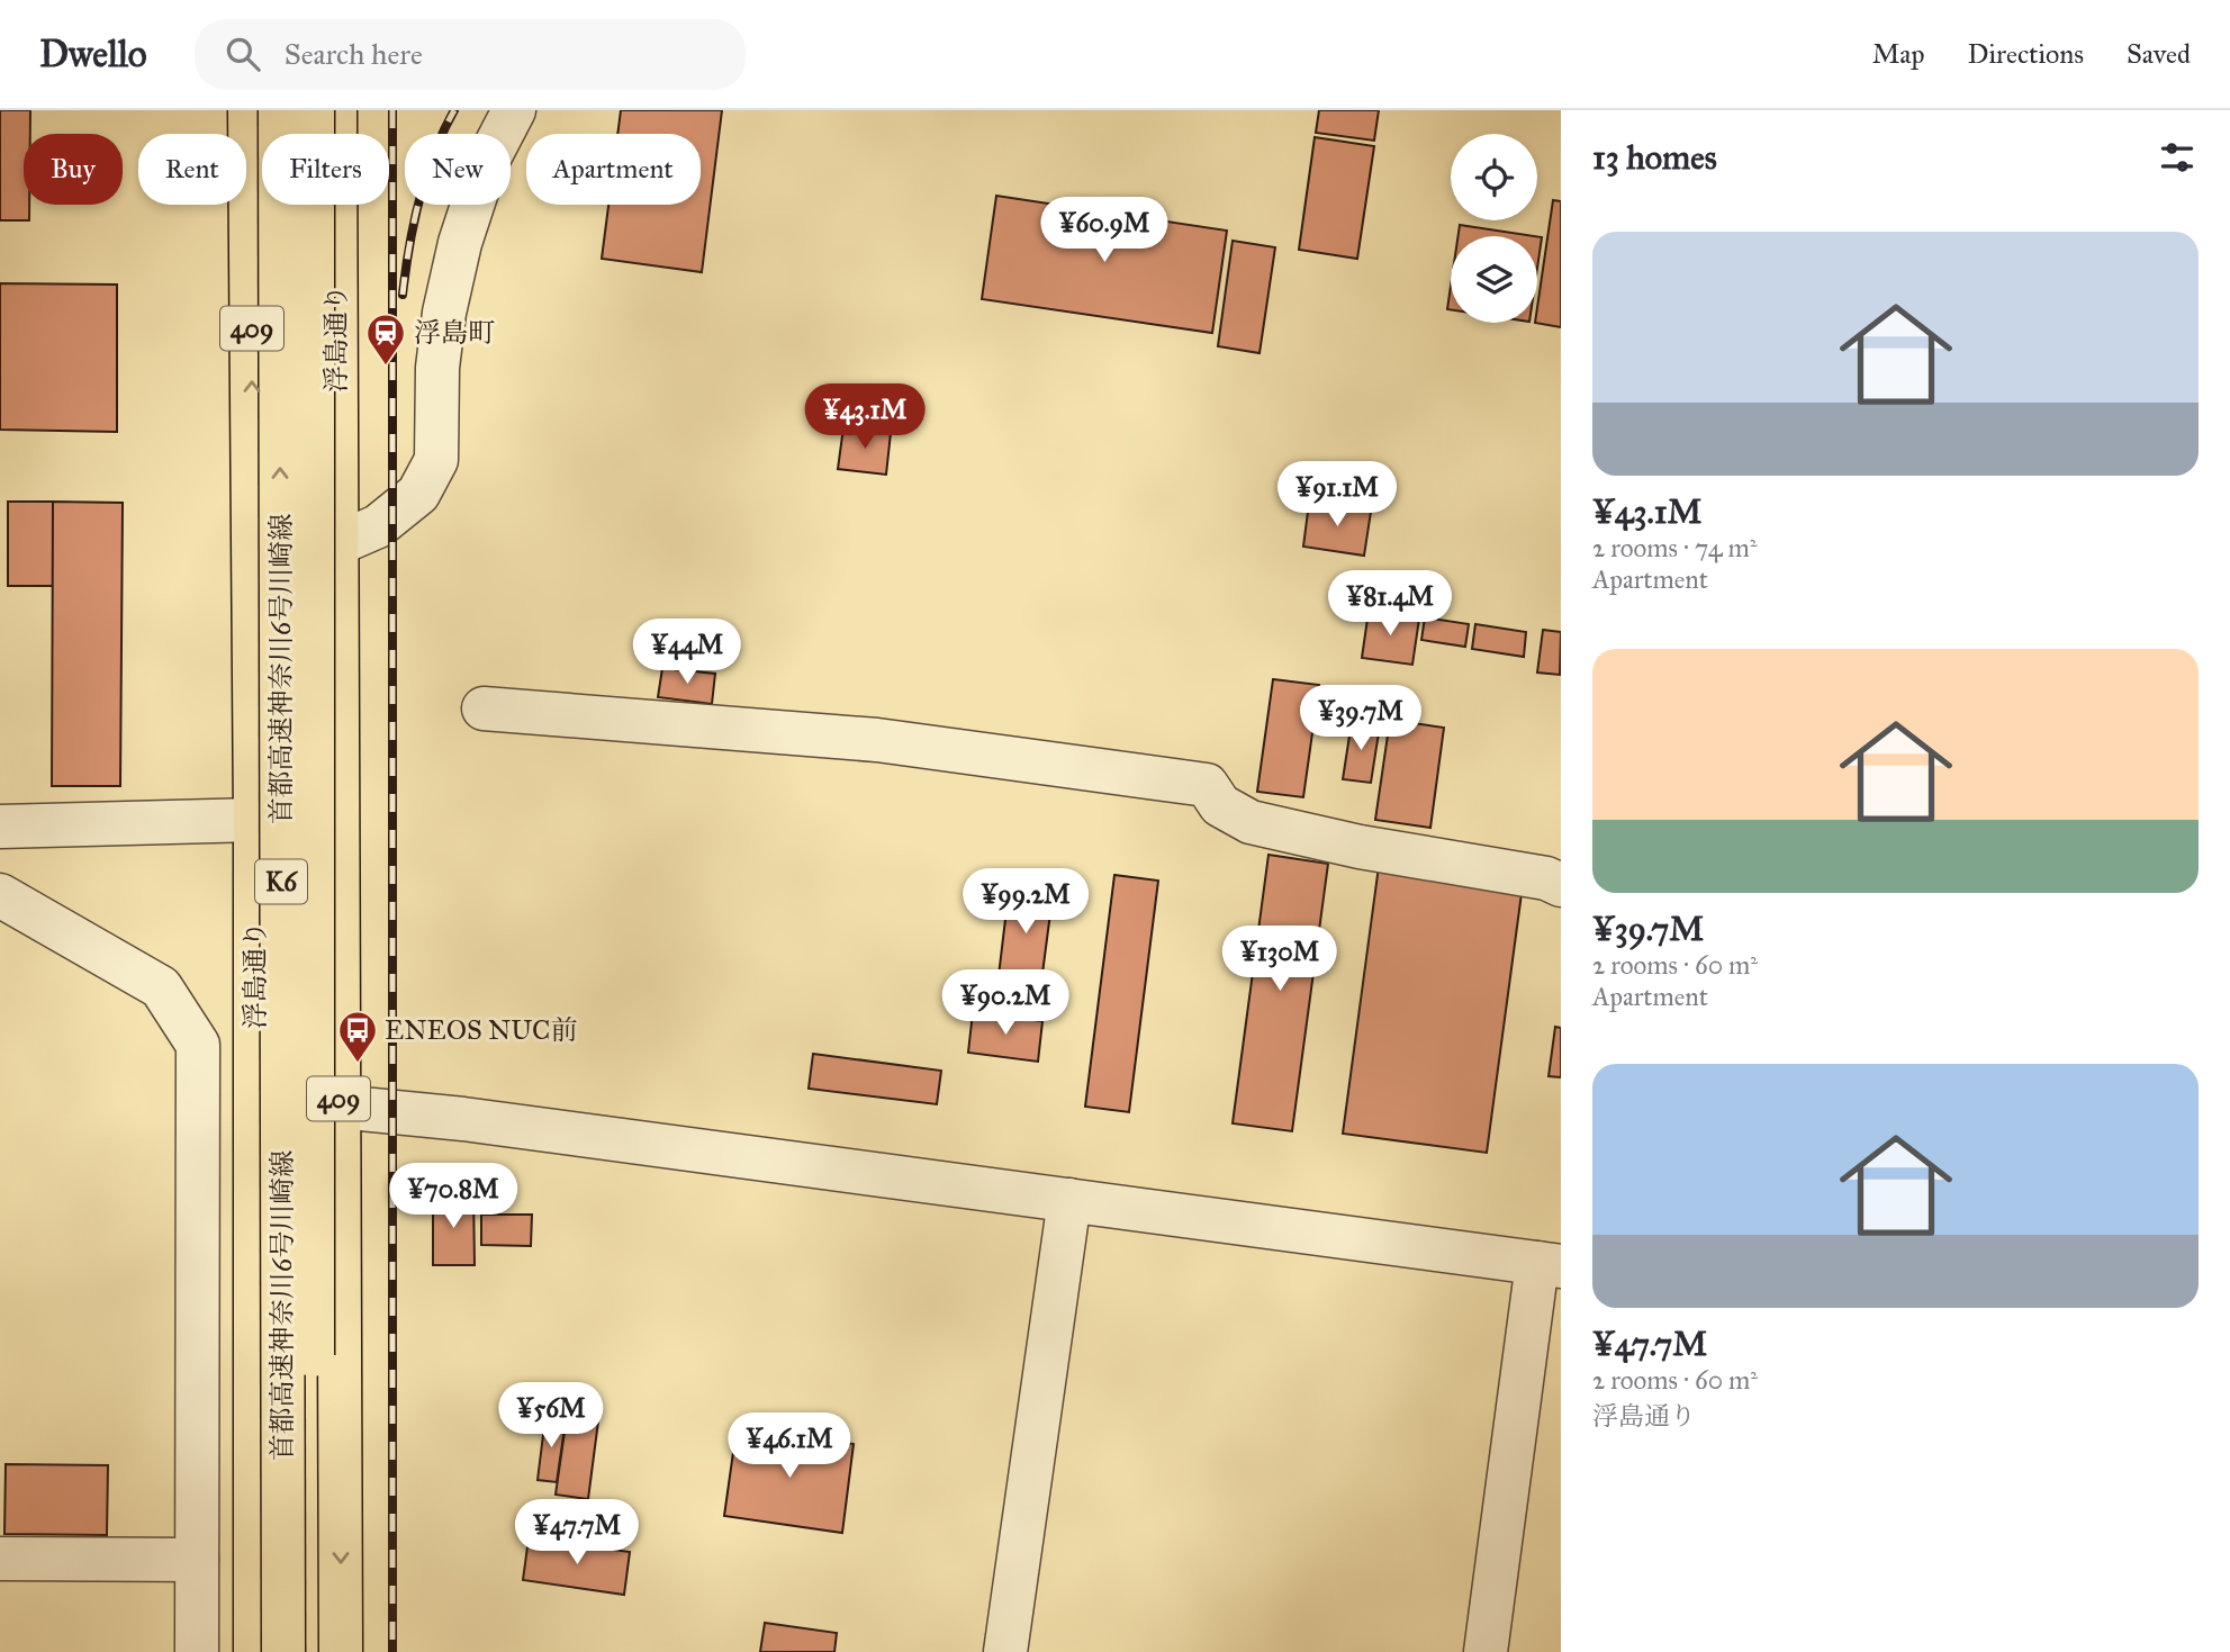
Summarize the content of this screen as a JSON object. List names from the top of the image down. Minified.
{"streets":{"highway":["409","浮島通り","首都高速神奈川6号川崎線","K6"]},"places":{"station":["浮島町"],"bus stop":["ENEOS NUC前"]},"page":{"header":"Dwello","search":"Search here","nav":["Map","Directions","Saved"],"heading":"13 homes","chip":["Buy","Rent","Filters","New","Apartment"],"price":["¥60.9M","¥43.1M","¥91.1M","¥81.4M","¥44M","¥39.7M","¥99.2M","¥130M","¥90.2M","¥70.8M","¥56M","¥46.1M","¥47.7M"],"list":[{"name":"¥43.1M","note":"2 rooms · 74 m² · Apartment"},{"name":"¥39.7M","note":"2 rooms · 60 m² · Apartment"},{"name":"¥47.7M","note":"2 rooms · 60 m² · 浮島通り"}]}}
